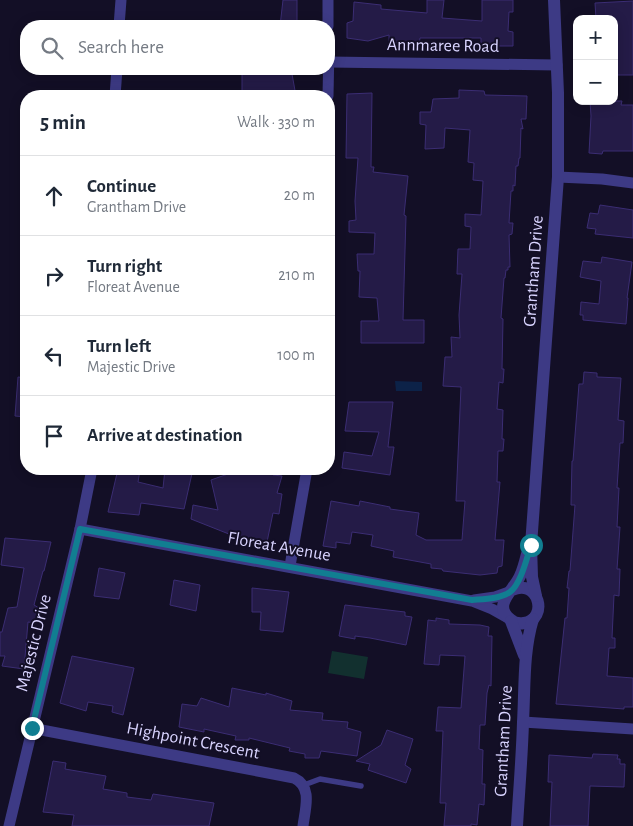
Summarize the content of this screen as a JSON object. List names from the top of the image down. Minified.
{"streets":{"street":["Annmaree Road","Grantham Drive","Floreat Avenue","Majestic Drive","Highpoint Crescent"]},"crossings":[["Annmaree Road","Grantham Drive"],["Grantham Drive","Floreat Avenue"],["Floreat Avenue","Majestic Drive"],["Majestic Drive","Highpoint Crescent"]],"page":{"map_buttons":["+","−"],"search":"Search here","heading":["5 min","Walk · 330 m"],"list":[["Continue","Grantham Drive","20 m"],["Turn right","Floreat Avenue","210 m"],["Turn left","Majestic Drive","100 m"],"Arrive at destination"]}}
